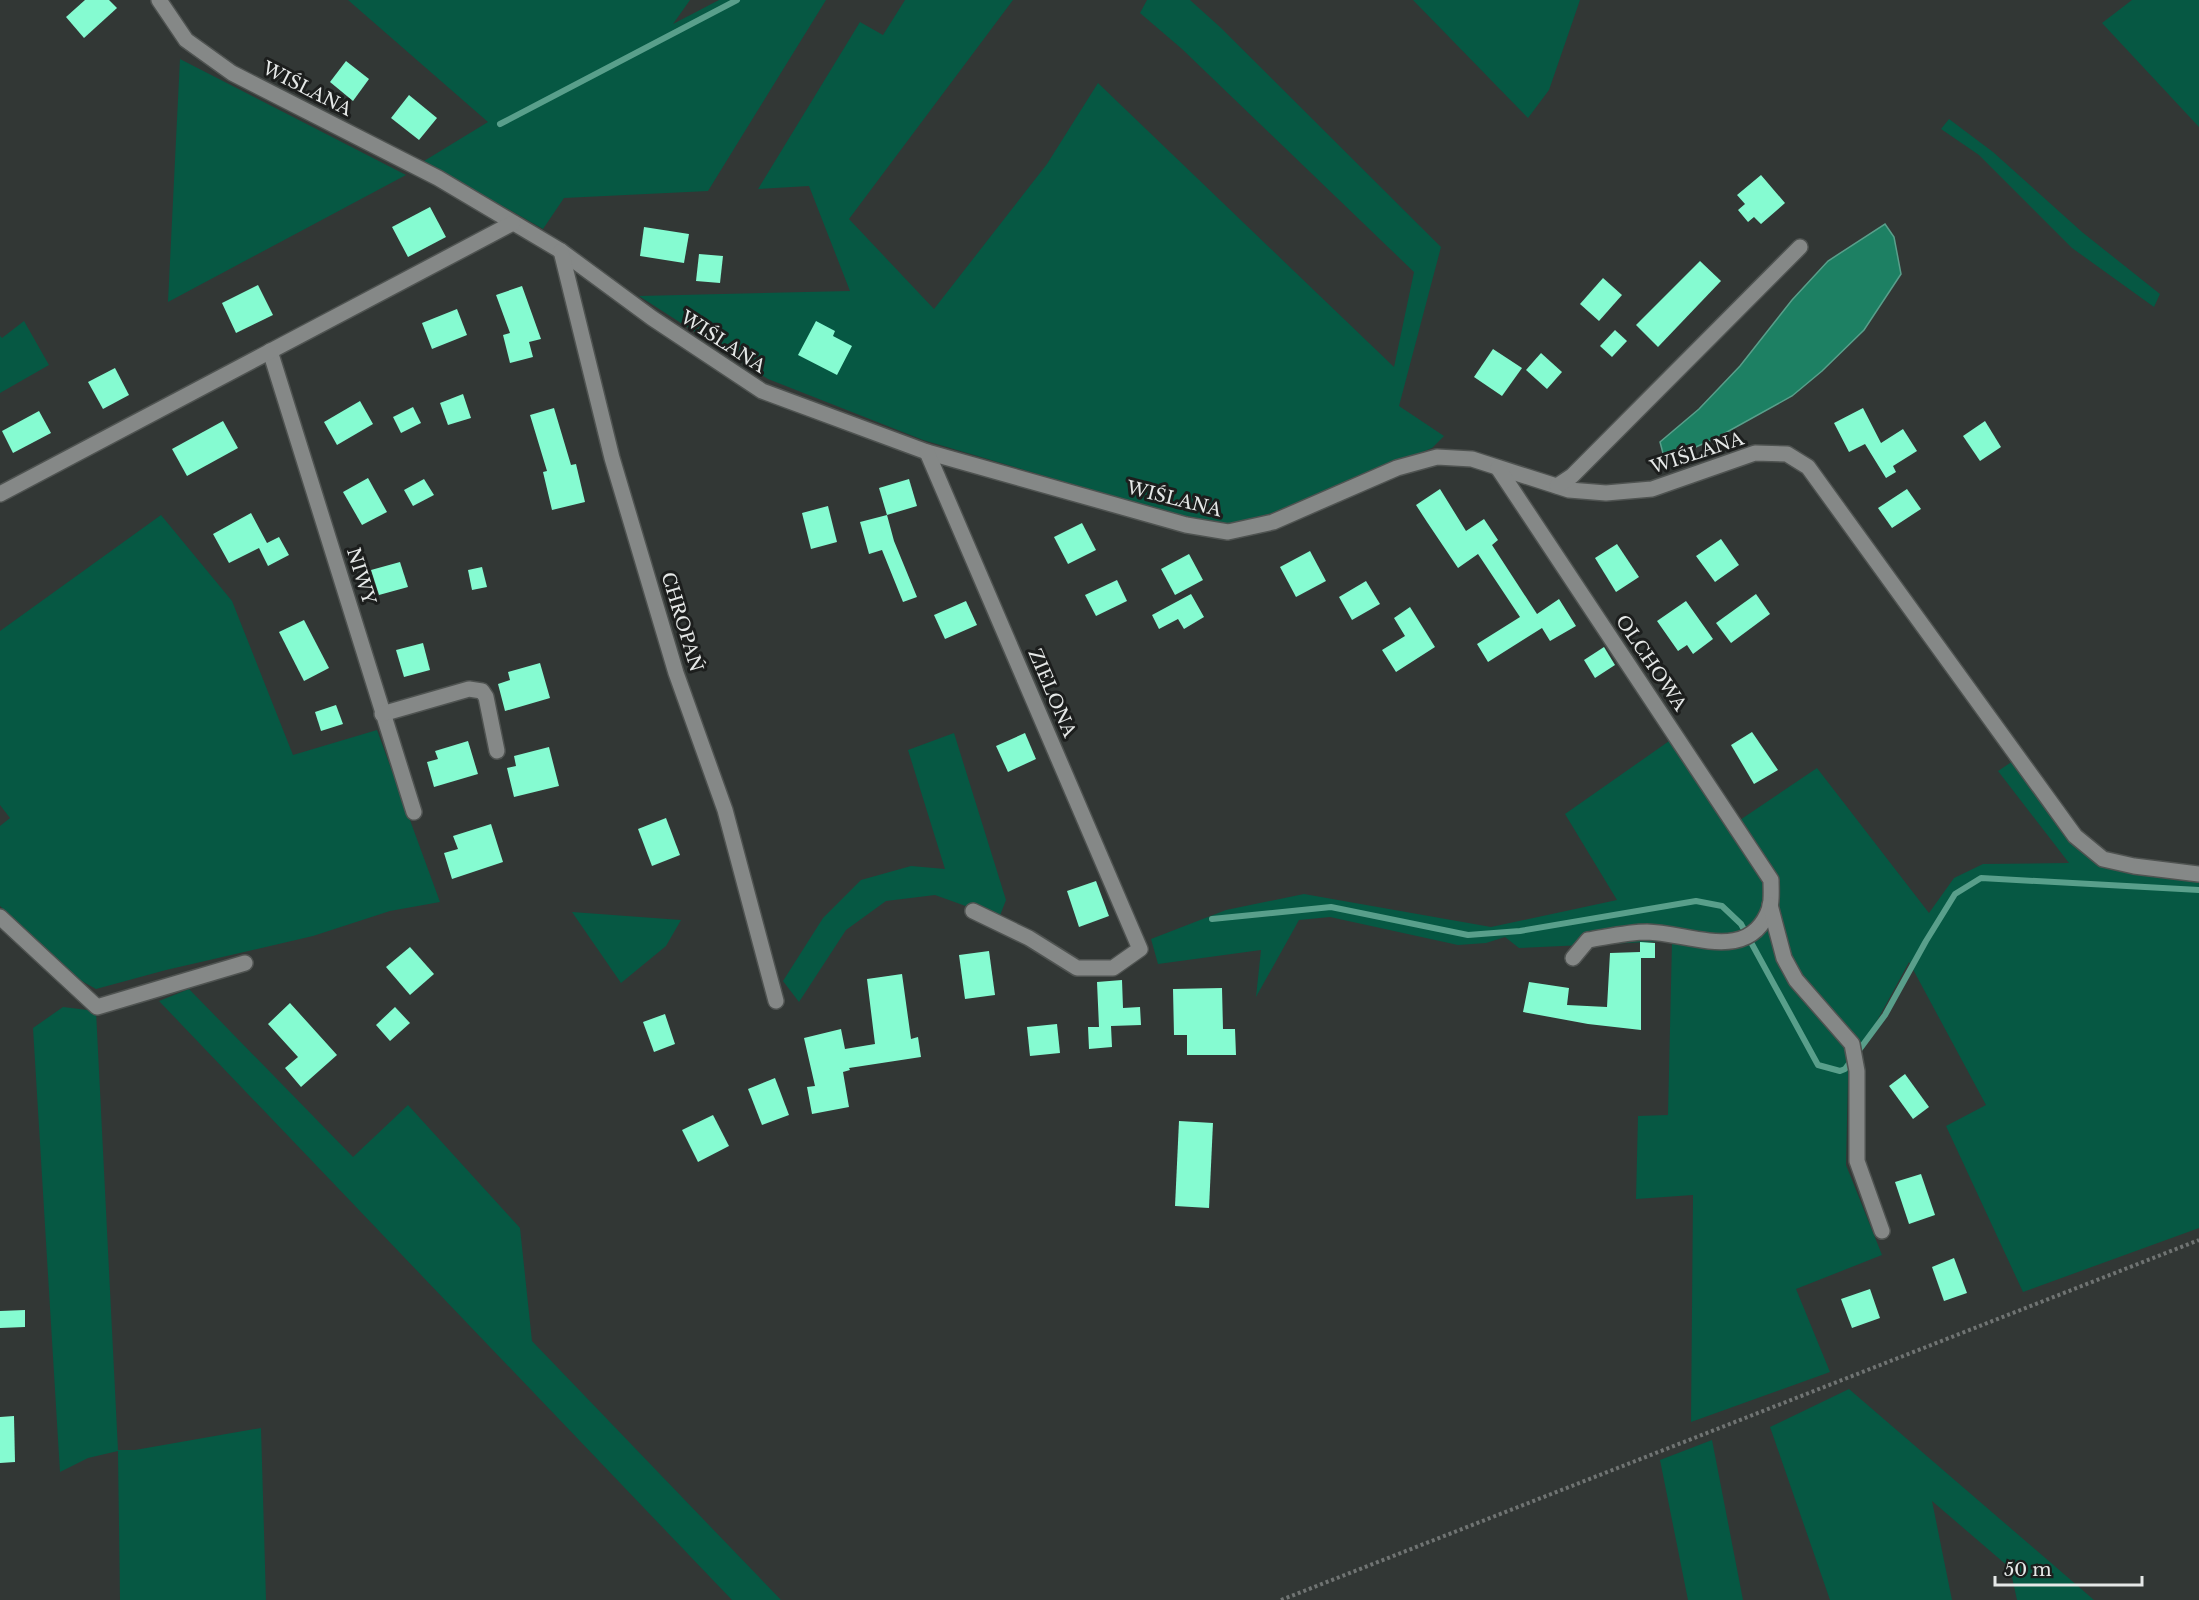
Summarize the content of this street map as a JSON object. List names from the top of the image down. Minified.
{"streets":{"street":["WIŚLANA","NIWY","CHROPAŃ","OLCHOWA","ZIELONA"]},"crossings":[["WIŚLANA","CHROPAŃ"],["WIŚLANA","OLCHOWA"],["WIŚLANA","ZIELONA"]],"scale_bar":"50 m"}
